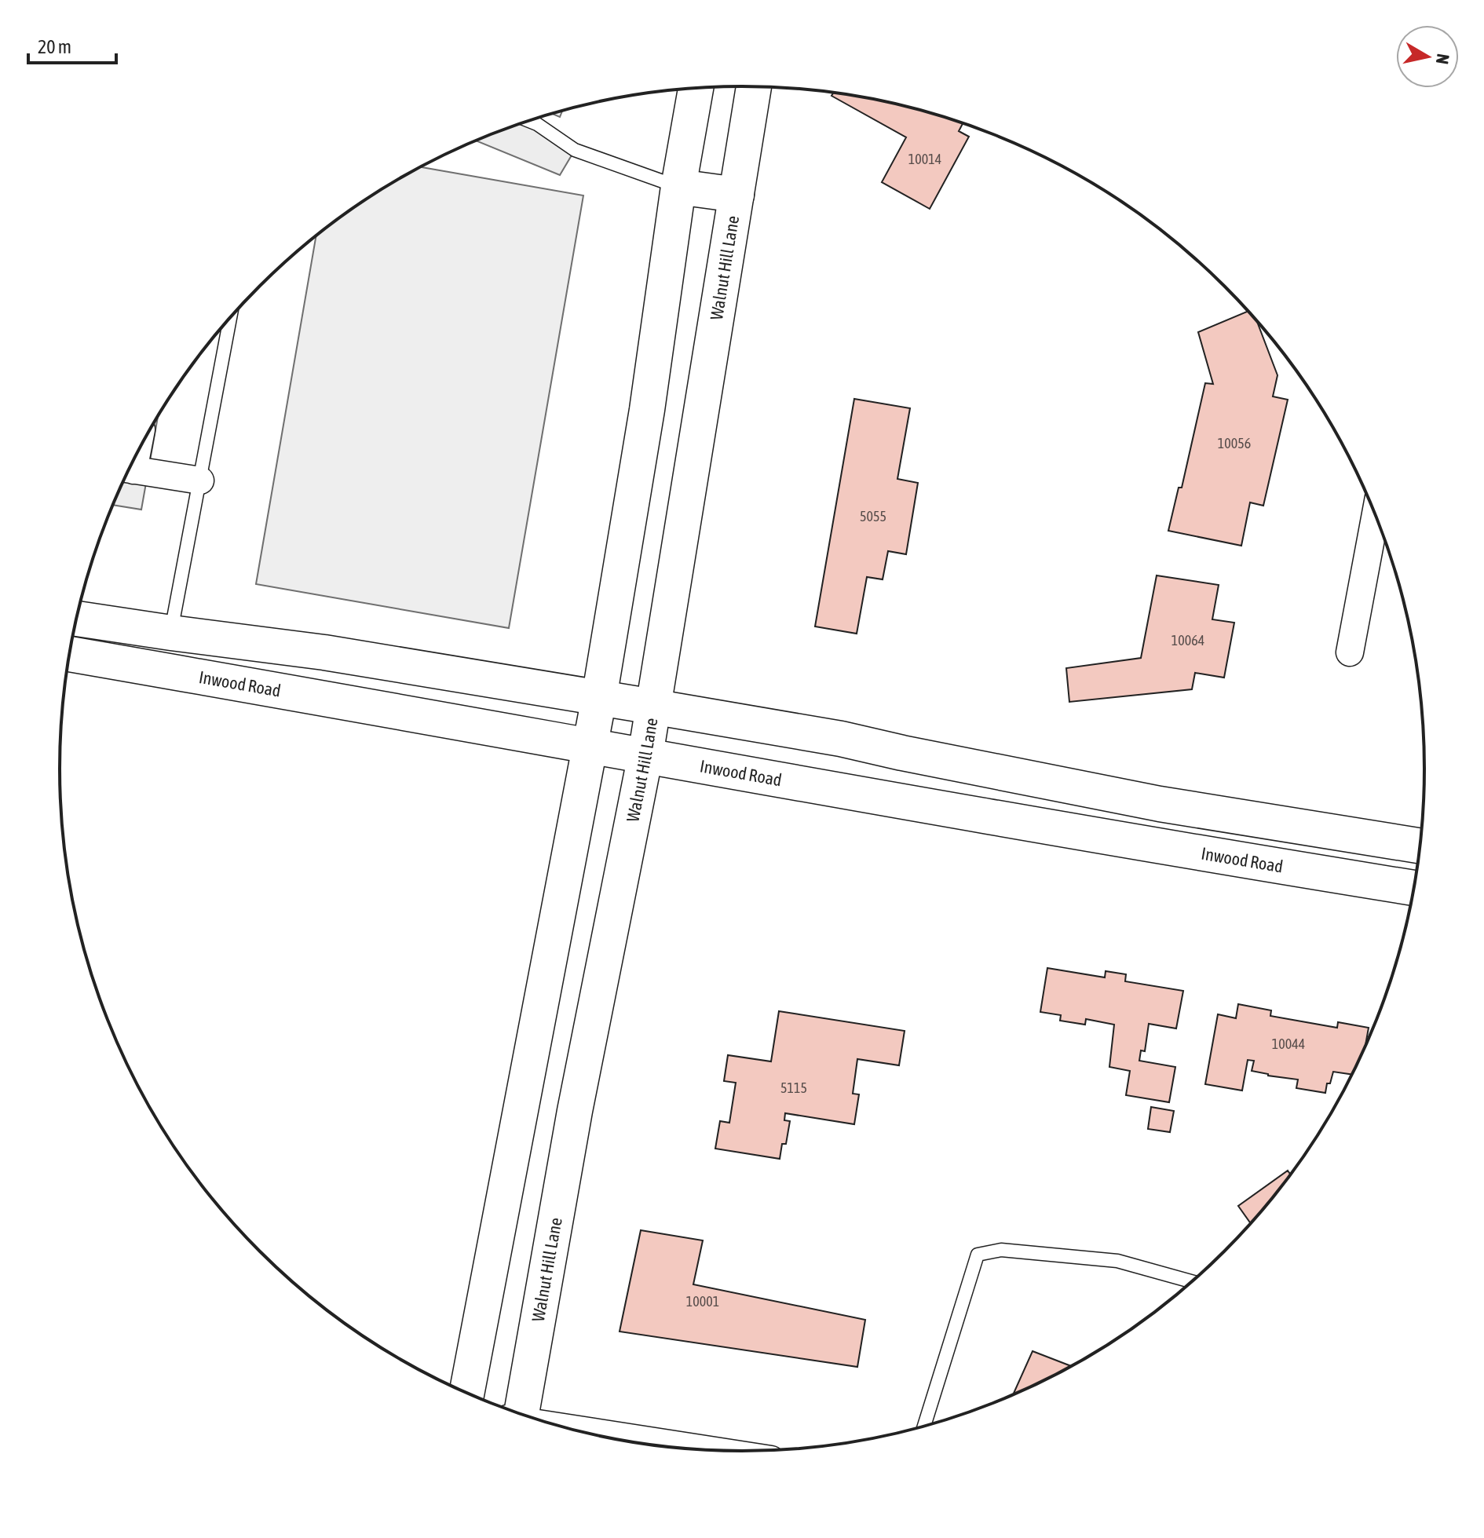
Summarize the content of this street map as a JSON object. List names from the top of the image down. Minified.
{"streets":{"main road":["Walnut Hill Lane","Inwood Road"]},"crossings":[["Walnut Hill Lane","Inwood Road"]],"house_numbers":["10014","10056","5055","10064","10044","5115","10001"],"scale_bar":"20 m","north":"right"}
